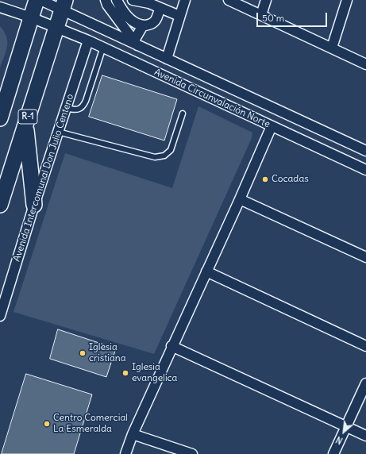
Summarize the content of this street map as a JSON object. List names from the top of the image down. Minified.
{"streets":{"main road":["R-1"],"street":["Avenida Circunvalación Norte","Avenida Intercomunal Don Julio Centeno"]},"crossings":[["Avenida Circunvalación Norte","R-1"],["Avenida Circunvalación Norte","Avenida Intercomunal Don Julio Centeno"]],"places":["Cocadas","Iglesia cristiana","Iglesia evangelica","Centro Comercial La Esmeralda"],"scale_bar":"50 m","north":"bottom left"}
